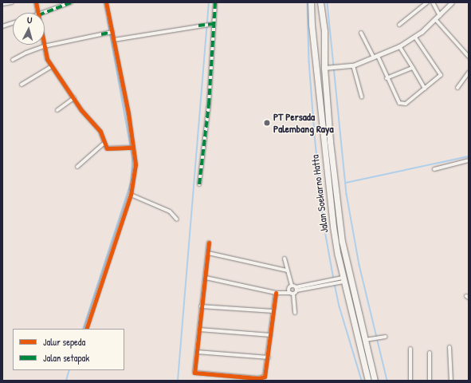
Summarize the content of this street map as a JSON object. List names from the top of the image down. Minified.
{"streets":{"highway":["Jalan Soekarno Hatta"]},"places":["PT Persada Palembang Raya"],"legend":["Jalur sepeda","Jalan setapak"],"north":"top"}
